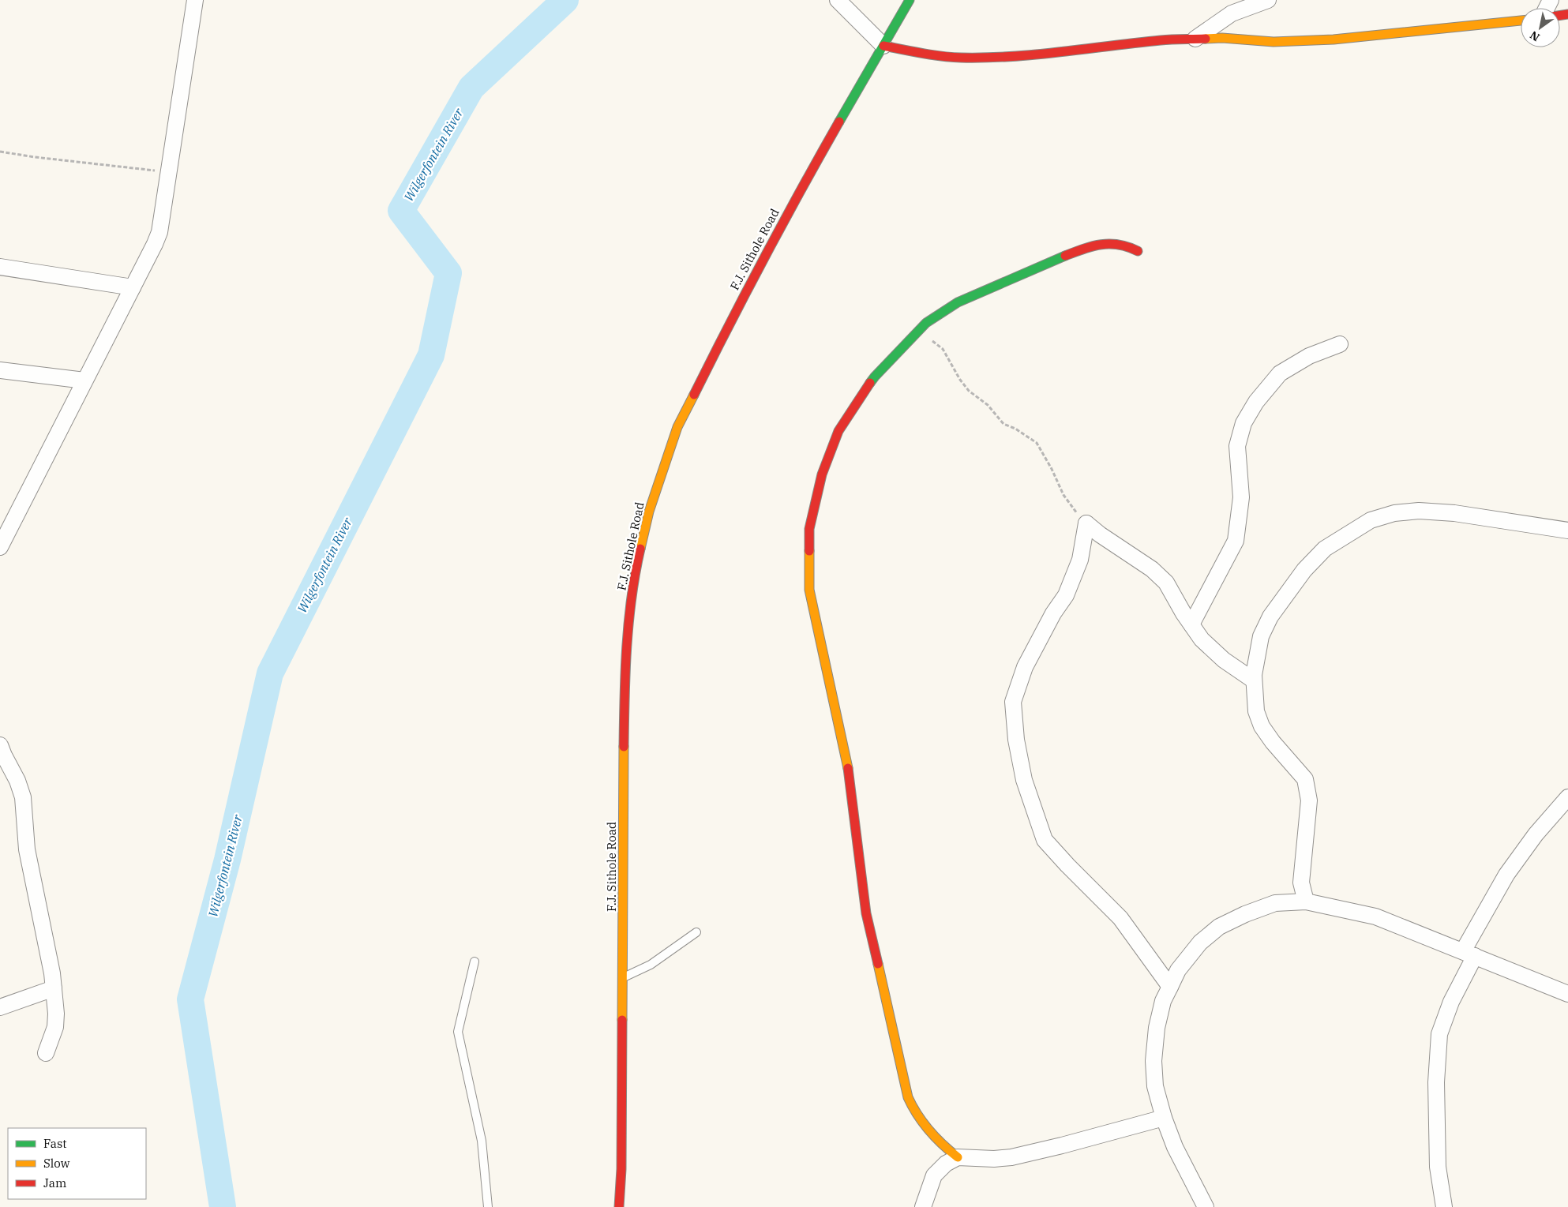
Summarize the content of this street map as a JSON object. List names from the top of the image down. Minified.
{"streets":{"street":["F.J. Sithole Road"]},"water":["Wilgerfontein River"],"legend":["Fast","Slow","Jam"],"north":"bottom left"}
